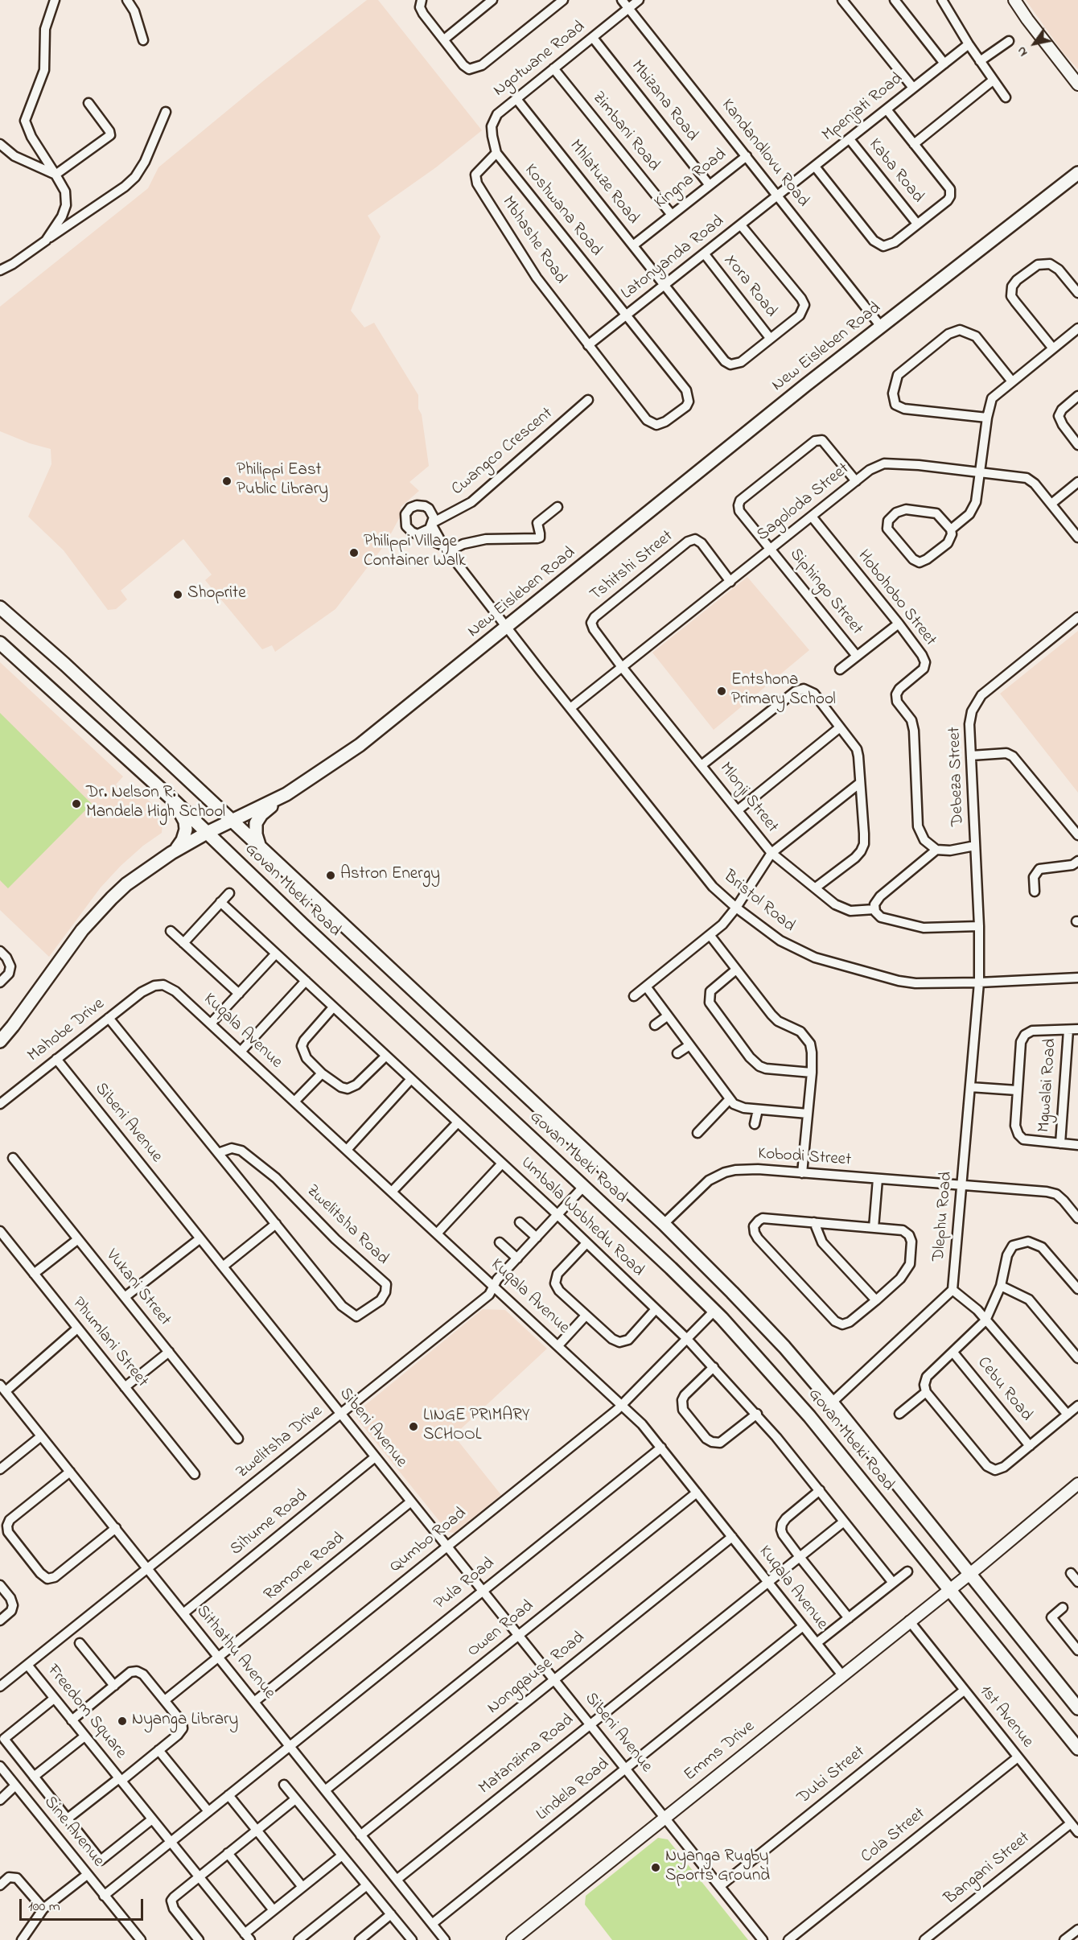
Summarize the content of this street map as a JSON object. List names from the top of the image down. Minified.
{"streets":{"main road":["New Eisleben Road","Govan Mbeki Road"],"street":["Ngotwane Road","Mbizana Road","Mpenjati Road","Zimbani Road","Kandandlovu Road","Kaba Road","Kingna Road","Mhlatuze Road","Koshwana Road","Mbhashe Road","Latonyanda Road","Xora Road","Cwangco Crescent","Sagoloda Street","Tshitshi Street","Siphingo Street","Hobohobo Street","Debeza Street","Mlonji Street","Bristol Road","Mahobe Drive","Kuqala Avenue","Mgwalai Road","Sibeni Avenue","Kobodi Street","Dlephu Road","Umbala Wobhedu Road","Zwelitsha Road","Vukani Street","Phumlani Street","Cebu Road","Zwelitsha Drive","Sihume Road","Qumbo Road","Ramone Road","Pula Road","Owen Road","Sithathu Avenue","Nongqause Road","Freedom Square","1st Avenue","Emms Drive","Matanzima Road","Dubi Street","Lindela Road","Sine Avenue","Cola Street","Bangani Street"]},"crossings":[["Ngotwane Road","Mbizana Road"],["Ngotwane Road","Zimbani Road"],["Ngotwane Road","Kandandlovu Road"],["Ngotwane Road","Mhlatuze Road"],["Ngotwane Road","Koshwana Road"],["Ngotwane Road","Mbhashe Road"],["Mbizana Road","Kingna Road"],["Mpenjati Road","Kandandlovu Road"],["Mpenjati Road","Kaba Road"],["Mpenjati Road","Latonyanda Road"],["Zimbani Road","Kingna Road"],["Kandandlovu Road","Kingna Road"],["Kandandlovu Road","Latonyanda Road"],["Kandandlovu Road","New Eisleben Road"],["Kingna Road","Mhlatuze Road"],["Mhlatuze Road","Latonyanda Road"],["Mhlatuze Road","Xora Road"],["Koshwana Road","Mbhashe Road"],["Koshwana Road","Latonyanda Road"],["Mbhashe Road","Latonyanda Road"],["Latonyanda Road","Xora Road"],["New Eisleben Road","Govan Mbeki Road"],["New Eisleben Road","Bristol Road"],["Cwangco Crescent","Bristol Road"],["Sagoloda Street","Tshitshi Street"],["Sagoloda Street","Siphingo Street"],["Sagoloda Street","Hobohobo Street"],["Sagoloda Street","Mlonji Street"],["Sagoloda Street","Bristol Road"],["Tshitshi Street","Mlonji Street"],["Siphingo Street","Hobohobo Street"],["Debeza Street","Bristol Road"],["Debeza Street","Dlephu Road"],["Govan Mbeki Road","Kobodi Street"],["Govan Mbeki Road","Zwelitsha Drive"],["Govan Mbeki Road","Qumbo Road"],["Govan Mbeki Road","Emms Drive"],["Bristol Road","Dlephu Road"],["Mahobe Drive","Kuqala Avenue"],["Mahobe Drive","Sibeni Avenue"],["Mahobe Drive","Zwelitsha Road"],["Kuqala Avenue","Zwelitsha Drive"],["Kuqala Avenue","Qumbo Road"],["Kuqala Avenue","Pula Road"],["Kuqala Avenue","Owen Road"],["Kuqala Avenue","Nongqause Road"],["Kuqala Avenue","Emms Drive"],["Kuqala Avenue","Matanzima Road"],["Kuqala Avenue","Lindela Road"],["Sibeni Avenue","Zwelitsha Drive"],["Sibeni Avenue","Sihume Road"],["Sibeni Avenue","Qumbo Road"],["Sibeni Avenue","Ramone Road"],["Sibeni Avenue","Pula Road"],["Sibeni Avenue","Owen Road"],["Sibeni Avenue","Nongqause Road"],["Sibeni Avenue","Emms Drive"],["Sibeni Avenue","Matanzima Road"],["Sibeni Avenue","Dubi Street"],["Sibeni Avenue","Lindela Road"],["Kobodi Street","Dlephu Road"],["Umbala Wobhedu Road","Zwelitsha Drive"],["Umbala Wobhedu Road","Qumbo Road"],["Umbala Wobhedu Road","Matanzima Road"],["Zwelitsha Drive","Sithathu Avenue"],["Zwelitsha Drive","Freedom Square"],["Sihume Road","Sithathu Avenue"],["Qumbo Road","Sithathu Avenue"],["Ramone Road","Sithathu Avenue"],["Pula Road","Sithathu Avenue"],["Pula Road","Freedom Square"],["Pula Road","Sine Avenue"],["Owen Road","Sithathu Avenue"],["Sithathu Avenue","Nongqause Road"],["Sithathu Avenue","Matanzima Road"],["Sithathu Avenue","Lindela Road"],["1st Avenue","Emms Drive"],["1st Avenue","Dubi Street"],["1st Avenue","Cola Street"],["1st Avenue","Bangani Street"]],"places":["Philippi East Public Library","Philippi Village Container Walk","Shoprite","Entshona Primary School","Dr. Nelson R. Mandela High School","Astron Energy","LINGE PRIMARY SCHOOL","Nyanga Library","Nyanga Rugby Sports Ground"],"scale_bar":"100 m","north":"bottom left"}
